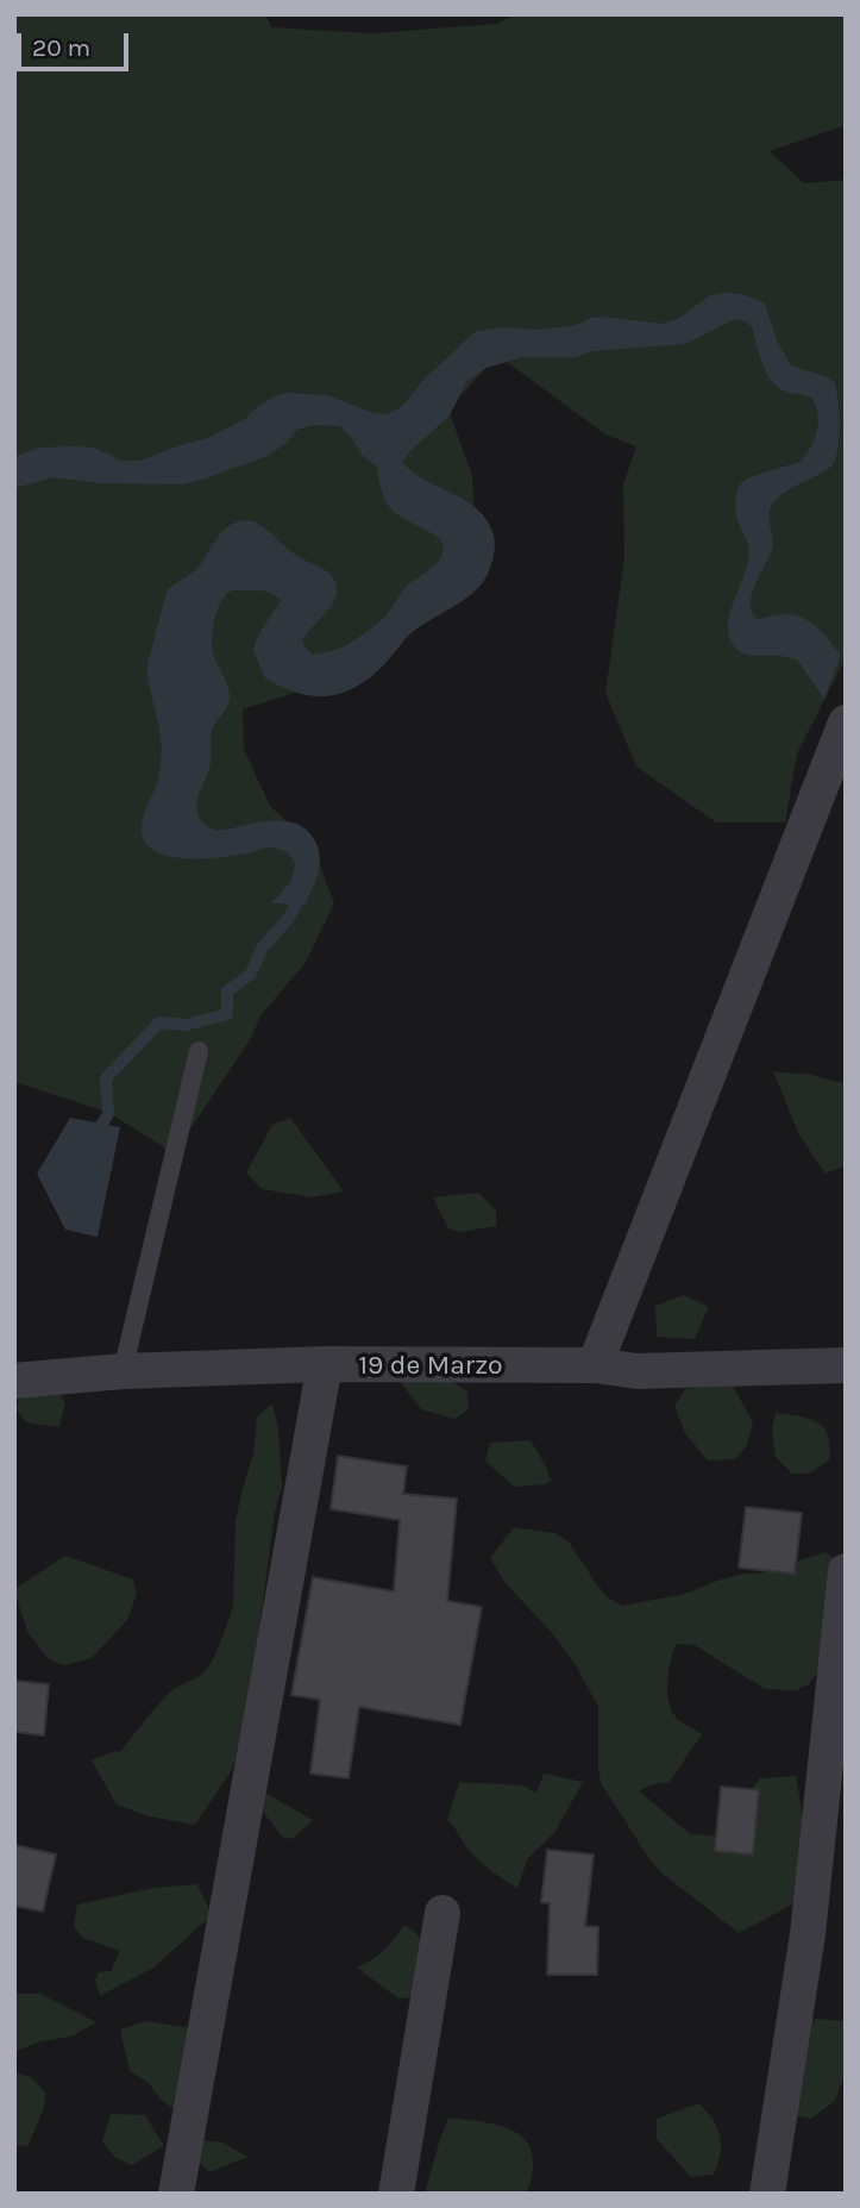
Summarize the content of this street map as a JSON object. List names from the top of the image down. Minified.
{"streets":{"street":["19 de Marzo"]},"scale_bar":"20 m"}
